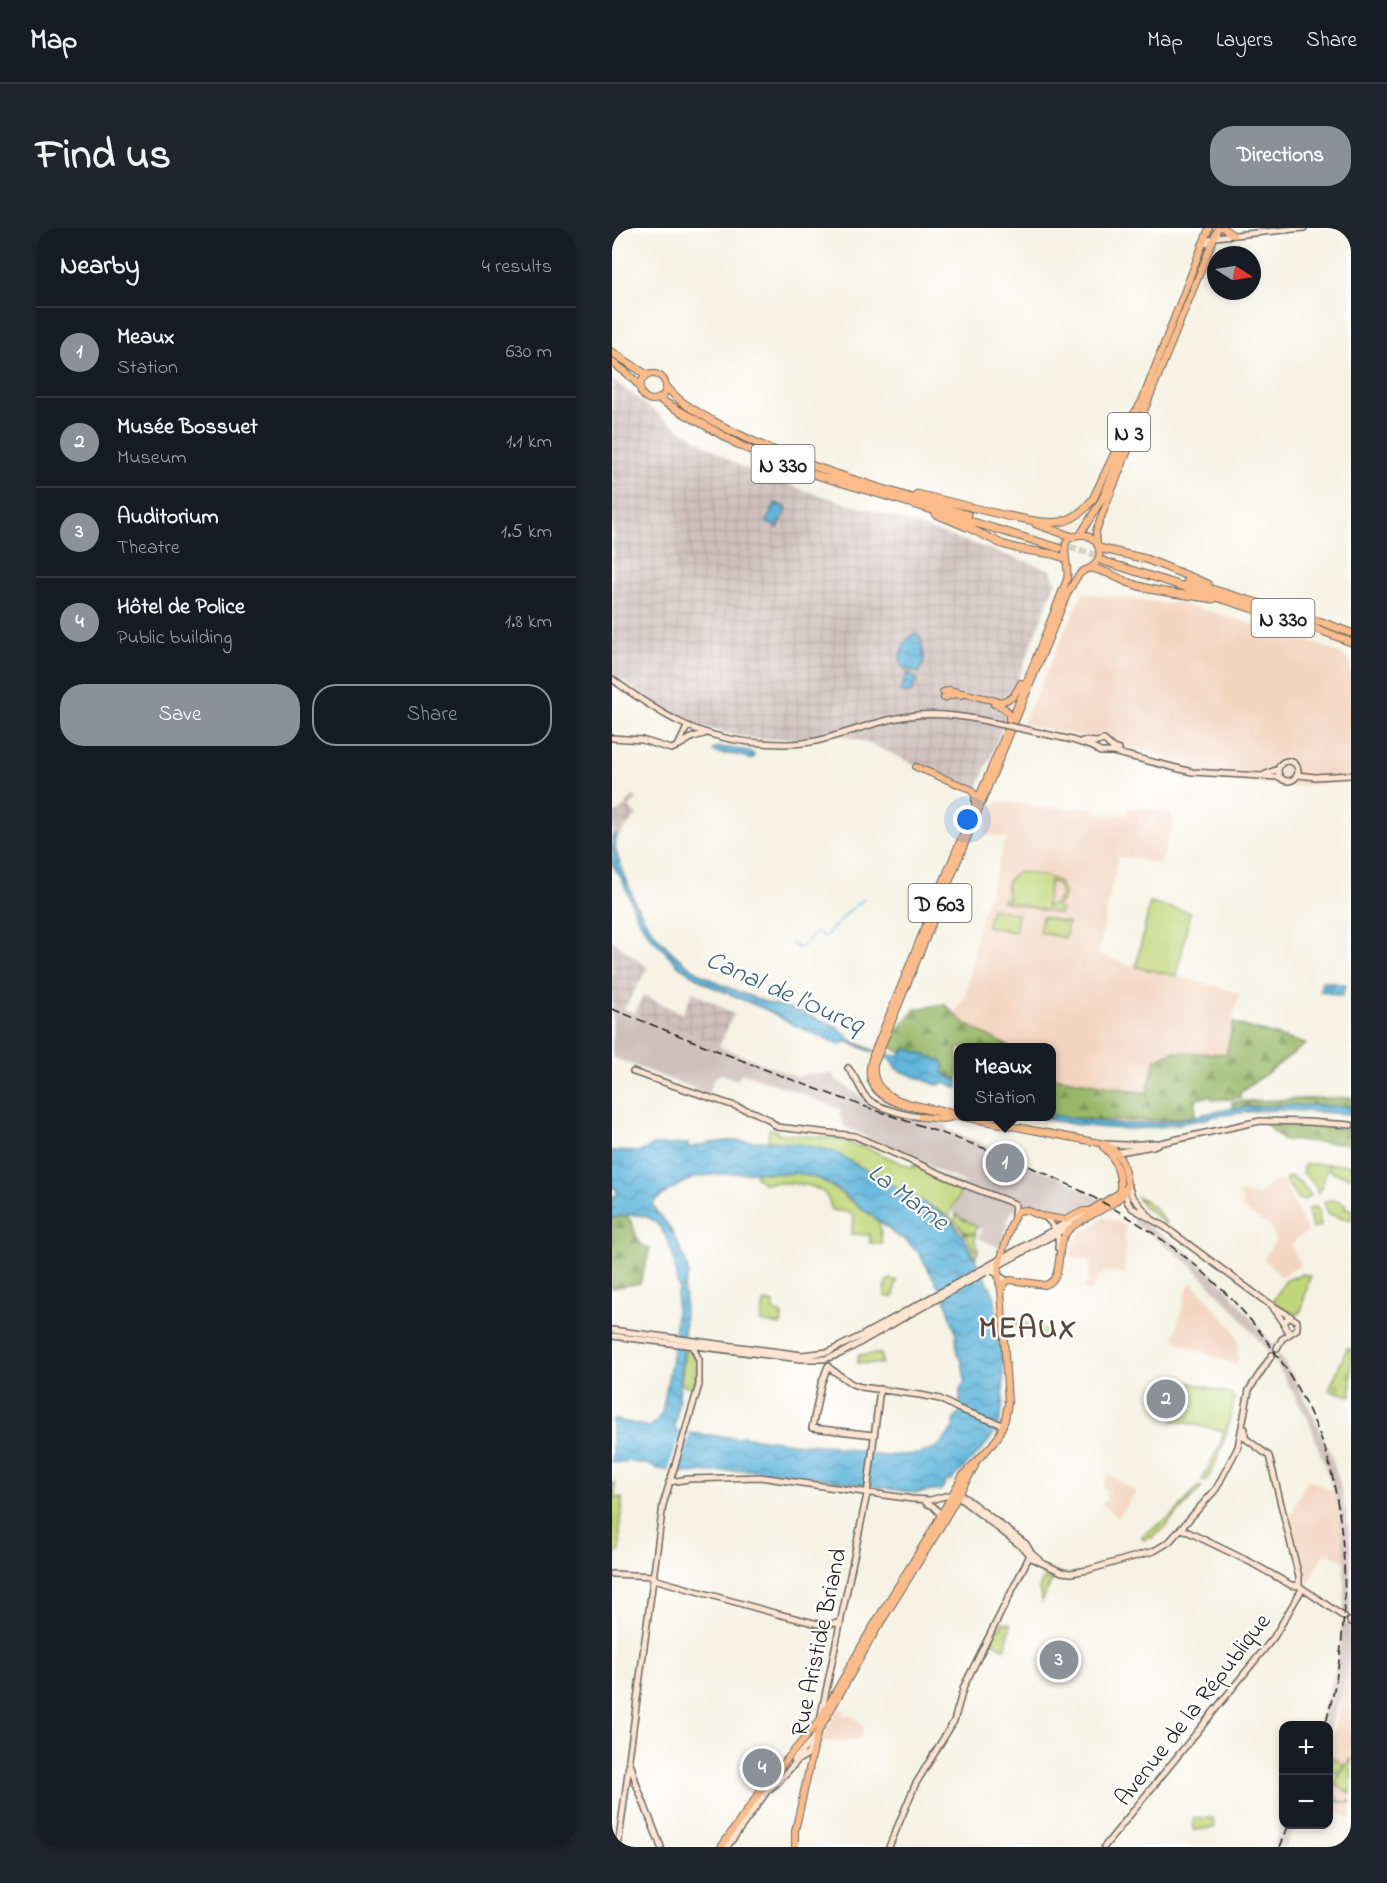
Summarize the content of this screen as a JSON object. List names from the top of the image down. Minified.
{"streets":{"highway":["N 330"],"main road":["N 3","D 603","Rue Aristide Briand","Avenue de la République"]},"crossings":[["N 3","D 603"]],"districts":["MEAUX"],"water":["Canal de l'Ourcq","La Marne"],"north":"right","page":{"header":"Map","nav":["Map","Layers","Share"],"title":"Find us","buttons":["Directions",["Save","Share"]],"heading":["Nearby","4 results"],"list":[{"mark":"1","name":"Meaux","note":"Station","value":"630 m"},{"mark":"2","name":"Musée Bossuet","note":"Museum","value":"1.1 km"},{"mark":"3","name":"Auditorium","note":"Theatre","value":"1.5 km"},{"mark":"4","name":"Hôtel de Police","note":"Public building","value":"1.8 km"}],"popup":["Meaux","Station"],"pins":["1","2","3","4"],"map_buttons":["+","−"]}}
